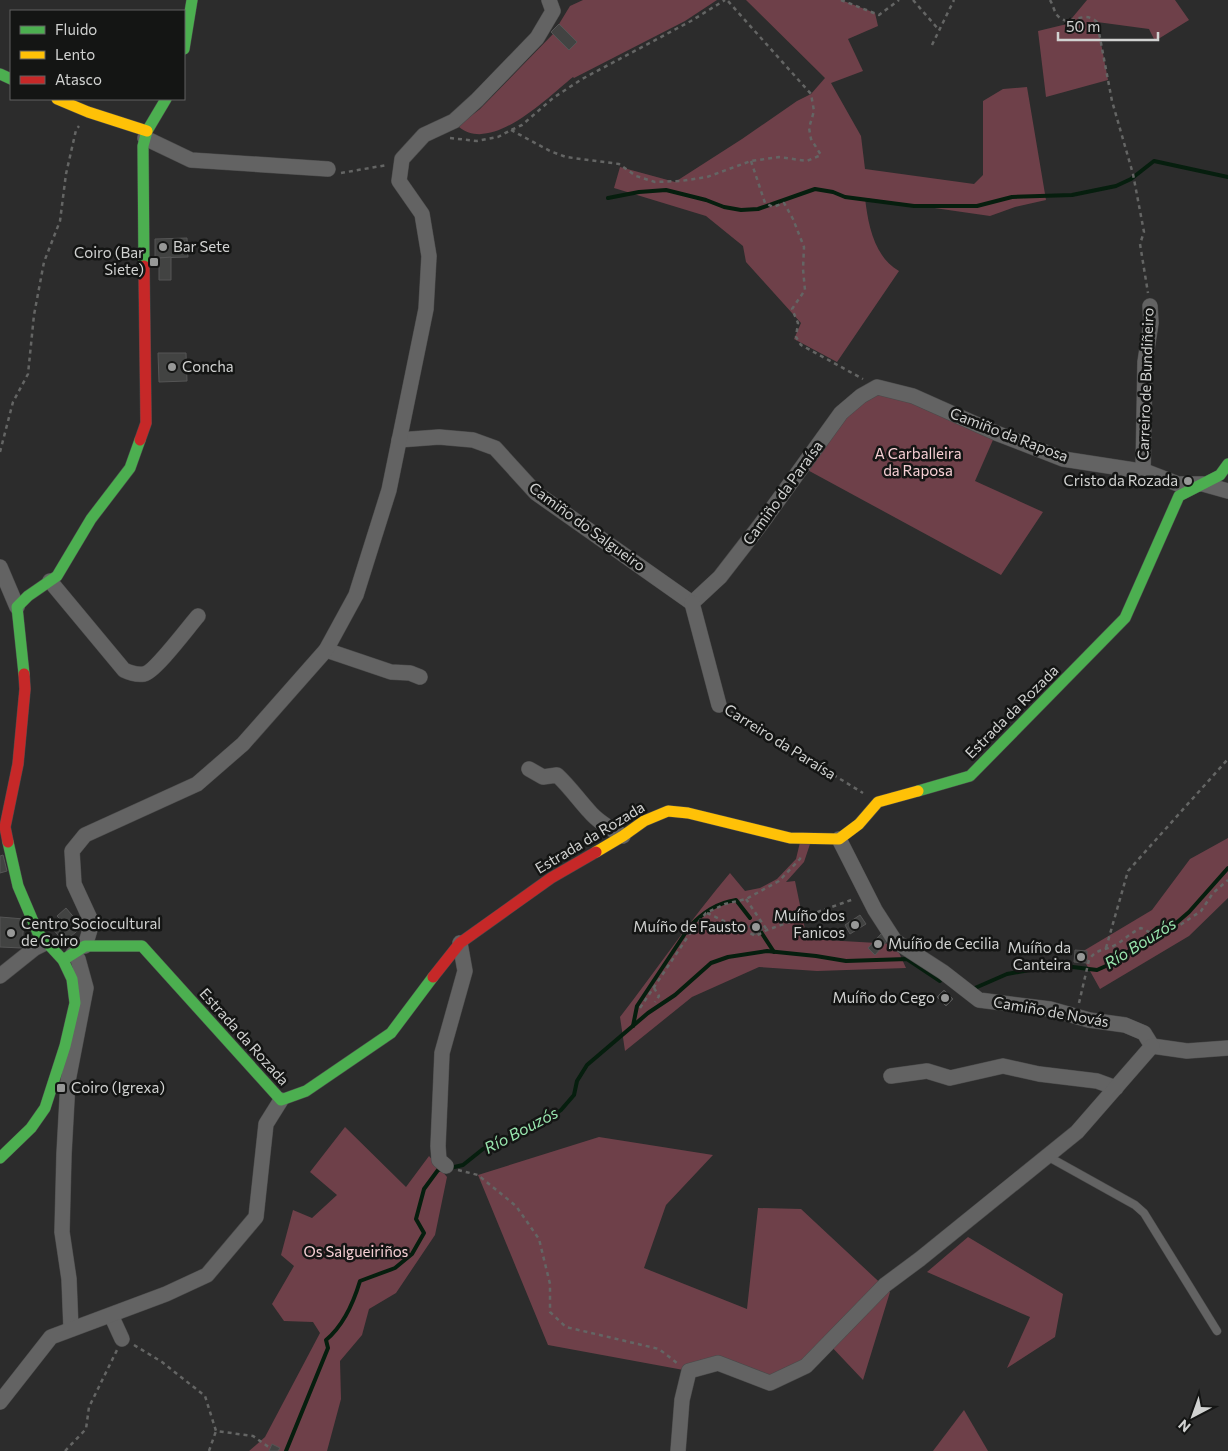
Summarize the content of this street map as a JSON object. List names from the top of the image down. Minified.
{"streets":{"street":["Carreiro de Bundiñeiro","Camiño da Raposa","Camiño da Paraísa","Camiño do Salgueiro","Estrada da Rozada","Carreiro da Paraísa","Camiño de Novás"]},"crossings":[["Carreiro de Bundiñeiro","Camiño da Raposa"],["Camiño da Raposa","Camiño da Paraísa"],["Camiño da Raposa","Estrada da Rozada"],["Camiño da Paraísa","Camiño do Salgueiro"],["Camiño da Paraísa","Carreiro da Paraísa"],["Camiño do Salgueiro","Carreiro da Paraísa"],["Estrada da Rozada","Carreiro da Paraísa"],["Estrada da Rozada","Camiño de Novás"]],"water":["Río Bouzós"],"parks":["A Carballeira da Raposa","Os Salgueiriños"],"places":{"other":["Bar Sete","Concha","Cristo da Rozada","Muíño dos Fanicos","Muíño de Fausto","Centro Sociocultural de Coiro","Muíño de Cecilia","Muíño da Canteira","Muíño do Cego"],"transit":["Coiro (Bar Siete)","Coiro (Igrexa)"]},"legend":["Fluido","Lento","Atasco"],"scale_bar":"50 m","north":"bottom left"}
